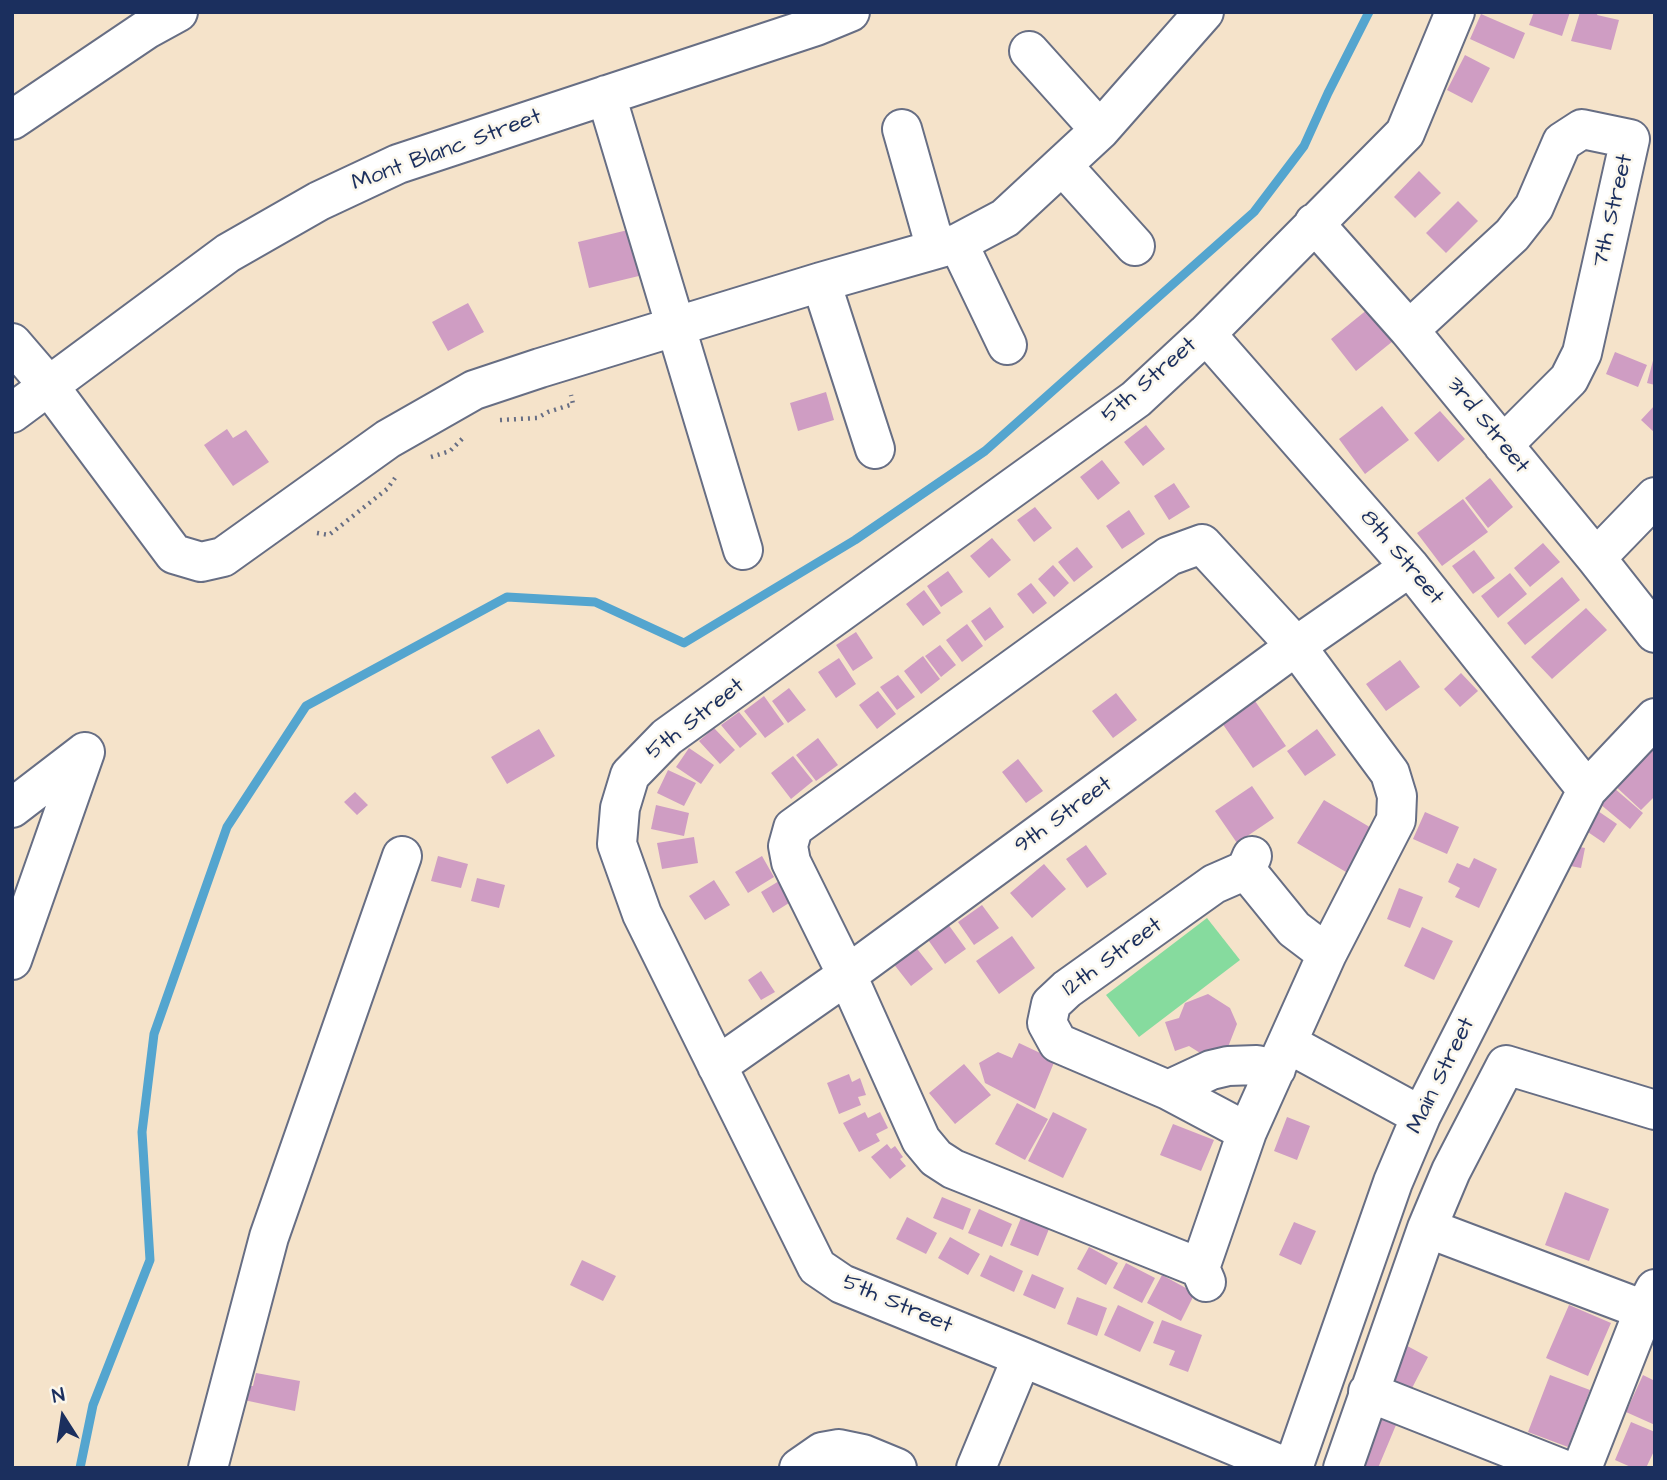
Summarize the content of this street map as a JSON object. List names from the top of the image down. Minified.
{"streets":{"street":["Mont Blanc Street","7th Street","5th Street","3rd Street","8th Street","9th Street","12th Street","Main Street"]},"crossings":[["7th Street","3rd Street"],["5th Street","3rd Street"],["5th Street","8th Street"],["5th Street","9th Street"],["5th Street","Main Street"],["8th Street","9th Street"],["8th Street","Main Street"]],"north":"top"}
